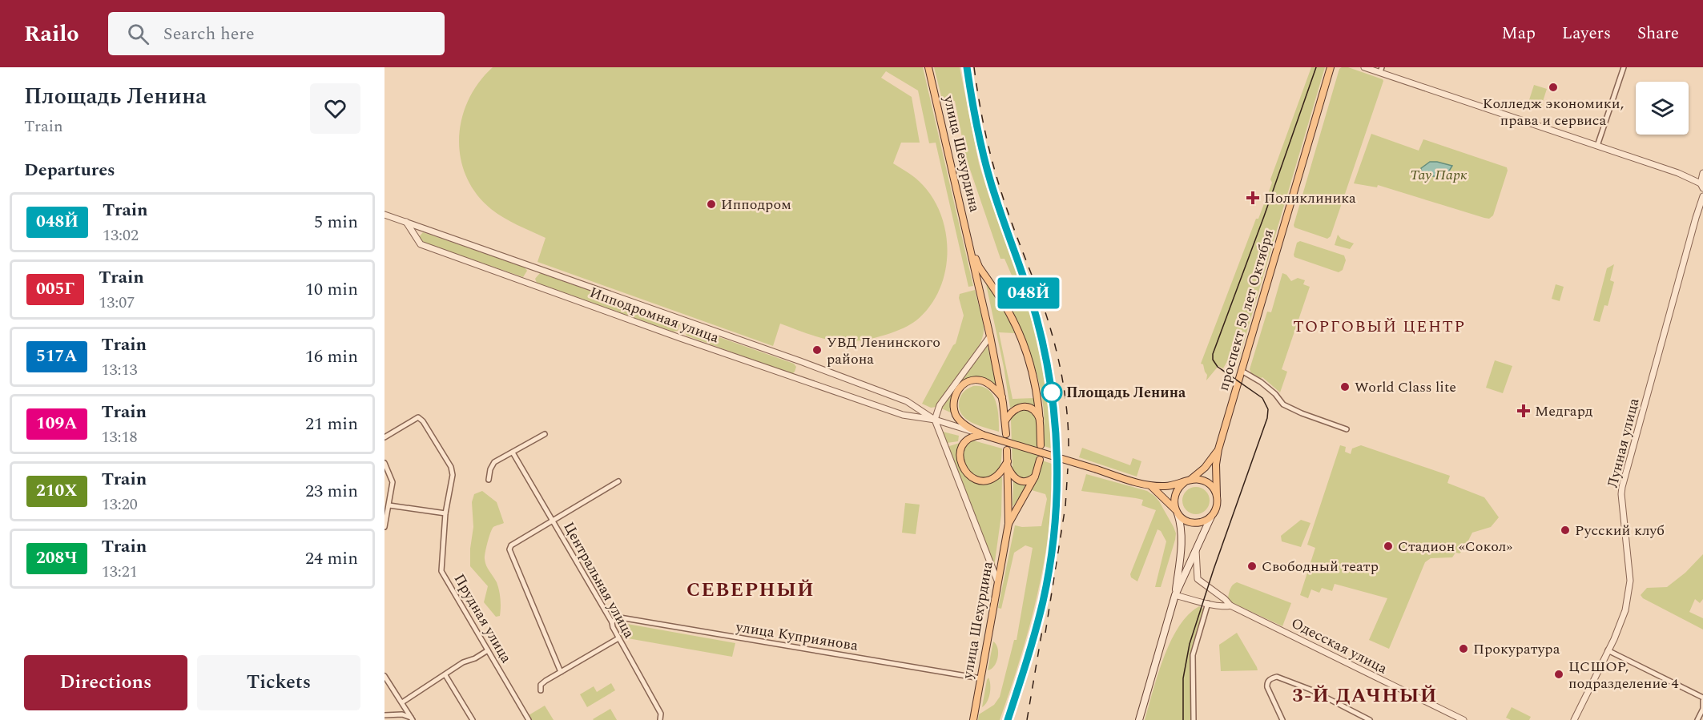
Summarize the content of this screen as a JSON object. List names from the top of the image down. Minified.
{"streets":{"main road":["улица Шехурдина","проспект 50 лет Октября"],"street":["Ипподромная улица","Лунная улица","Центральная улица","Прудная улица","улица Куприянова","Одесская улица"]},"crossings":[["улица Шехурдина","улица Куприянова"],["Центральная улица","улица Куприянова"]],"districts":["ТОРГОВЫЙ ЦЕНТР","СЕВЕРНЫЙ","3-Й ДАЧНЫЙ"],"parks":["Тау Парк"],"places":{"other":["Колледж экономики, права и сервиса","Ипподром","УВД Ленинского района","World Class lite","Площадь Ленина","Русский клуб","Стадион «Сокол»","Свободный театр","Прокуратура","ЦСШОР, подразделение 4"],"health":["Поликлиника","Медгард"]},"page":{"header":"Railo","search":"Search here","nav":["Map","Layers","Share"],"heading":[["Площадь Ленина","Train"],"Departures"],"on_map":"048Й","list":[{"mark":"048Й","name":"Train","note":"13:02","value":"5 min"},{"mark":"005Г","name":"Train","note":"13:07","value":"10 min"},{"mark":"517А","name":"Train","note":"13:13","value":"16 min"},{"mark":"109А","name":"Train","note":"13:18","value":"21 min"},{"mark":"210Х","name":"Train","note":"13:20","value":"23 min"},{"mark":"208Ч","name":"Train","note":"13:21","value":"24 min"}],"buttons":["Directions","Tickets"]}}
